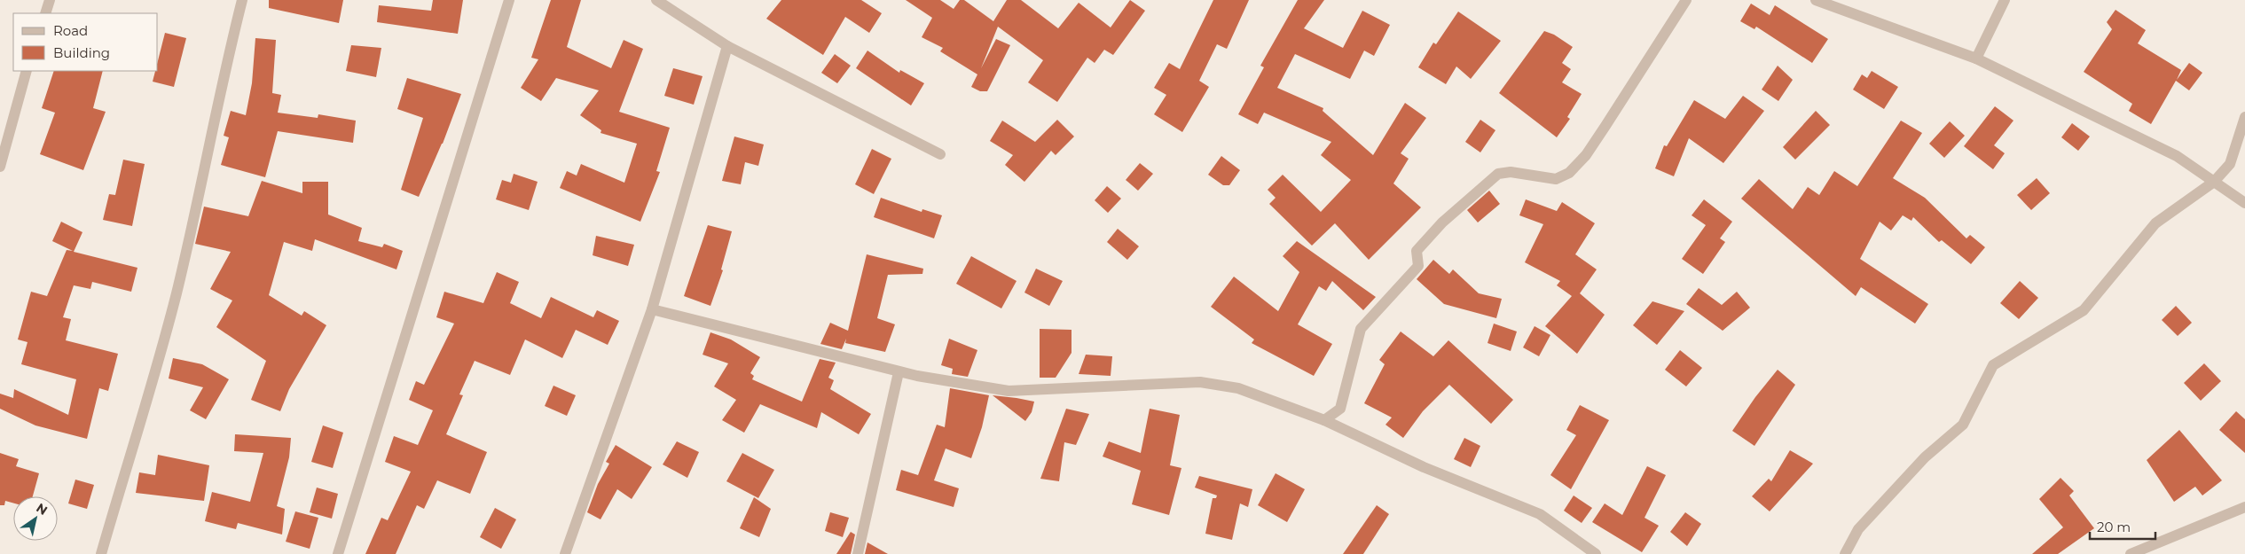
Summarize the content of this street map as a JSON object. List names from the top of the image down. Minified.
{"legend":["Road","Building"],"scale_bar":"20 m","north":"top right"}
